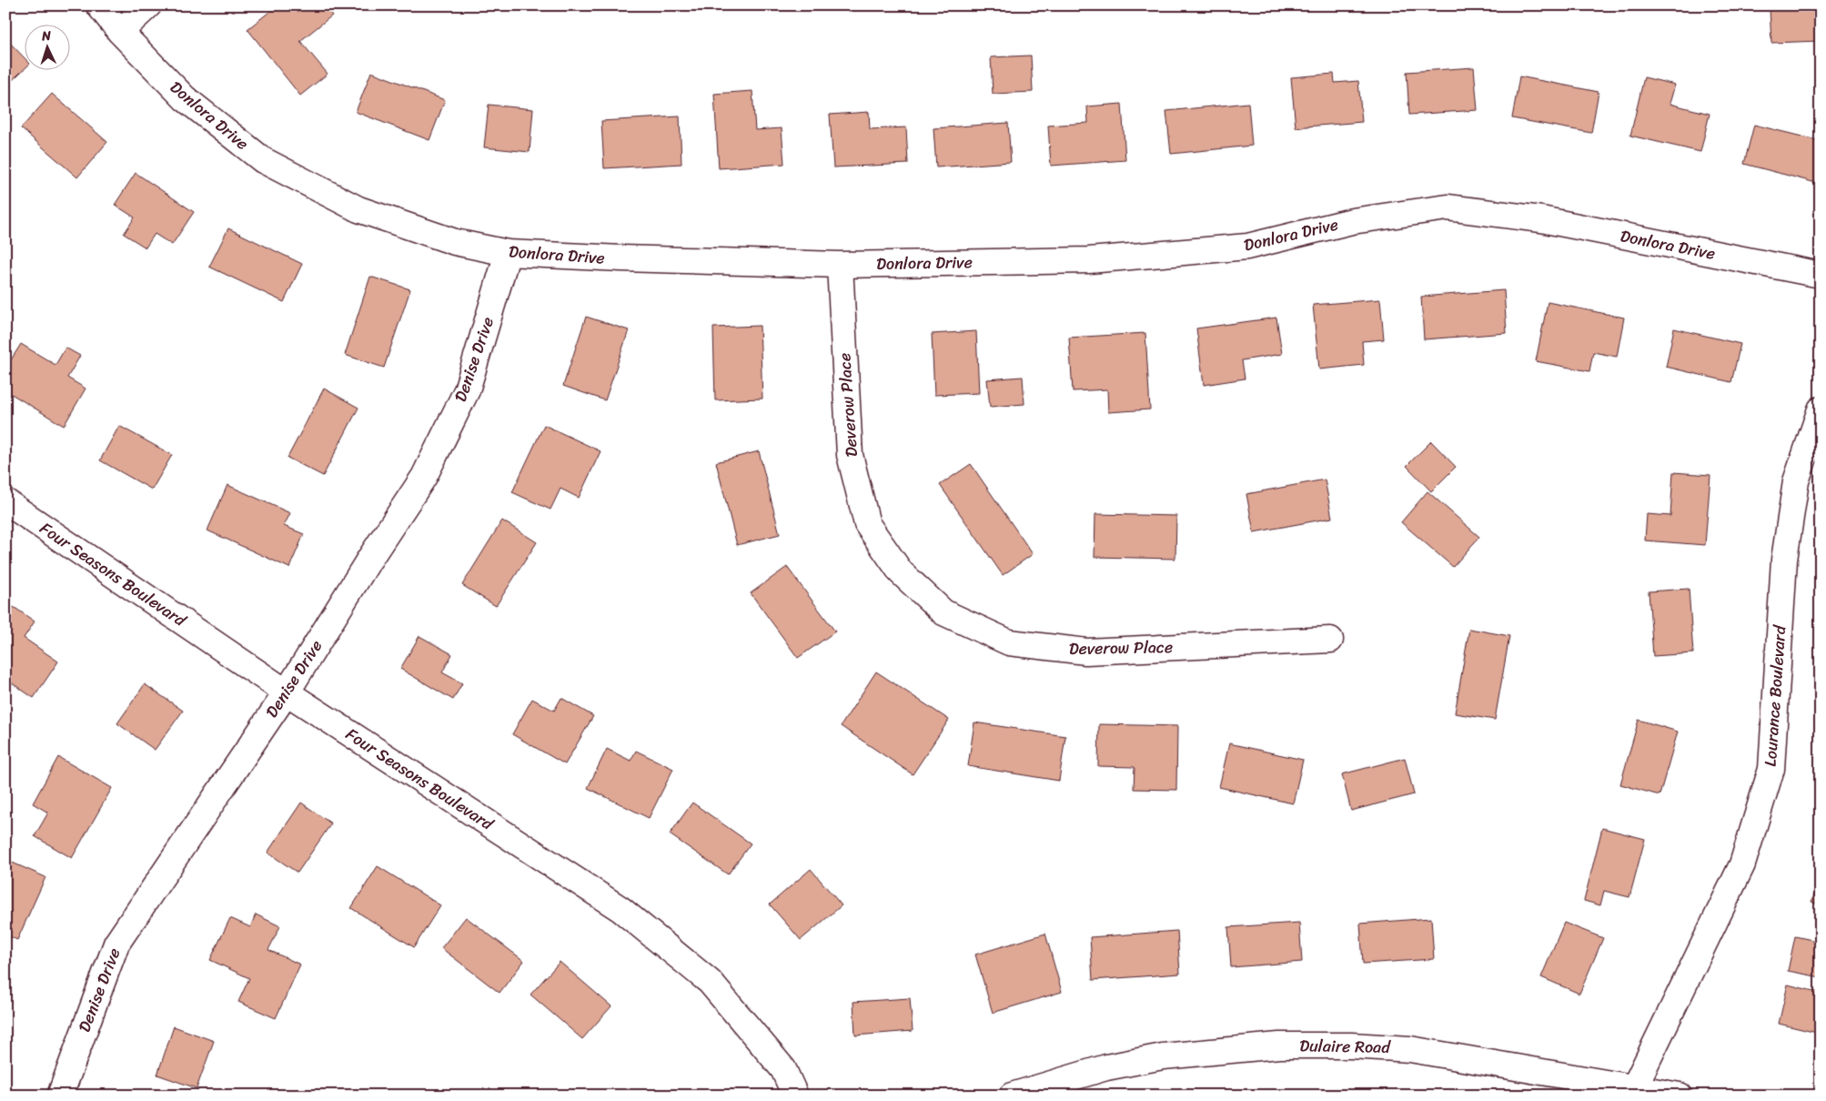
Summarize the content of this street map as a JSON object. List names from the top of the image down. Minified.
{"streets":{"street":["Donlora Drive","Denise Drive","Deverow Place","Four Seasons Boulevard","Lourance Boulevard","Dulaire Road"]},"crossings":[["Donlora Drive","Denise Drive"],["Donlora Drive","Deverow Place"],["Denise Drive","Four Seasons Boulevard"],["Lourance Boulevard","Dulaire Road"]],"north":"top"}
